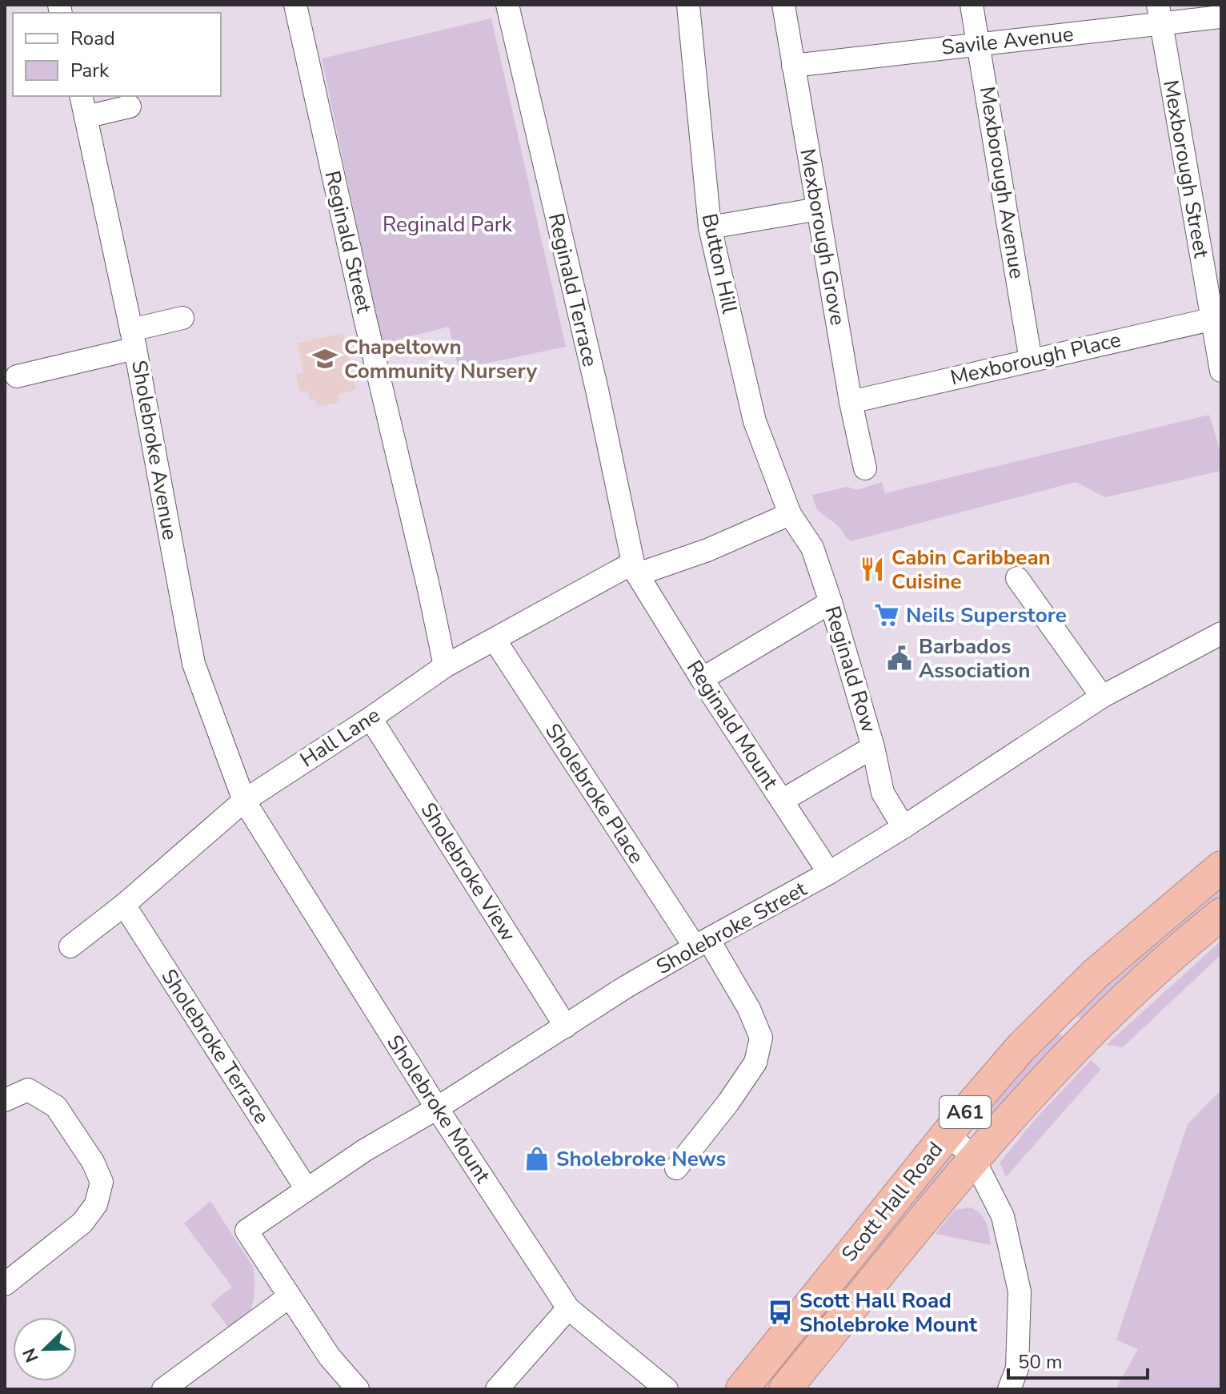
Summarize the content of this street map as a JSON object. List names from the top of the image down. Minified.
{"streets":{"highway":["A61","Scott Hall Road"],"street":["Savile Avenue","Mexborough Street","Mexborough Avenue","Mexborough Grove","Reginald Street","Button Hill","Reginald Terrace","Mexborough Place","Sholebroke Avenue","Reginald Row","Reginald Mount","Hall Lane","Sholebroke Place","Sholebroke View","Sholebroke Street","Sholebroke Terrace","Sholebroke Mount"]},"crossings":[["Savile Avenue","Mexborough Street"],["Savile Avenue","Mexborough Avenue"],["Savile Avenue","Mexborough Grove"],["Mexborough Street","Mexborough Place"],["Mexborough Avenue","Mexborough Place"],["Mexborough Grove","Mexborough Place"],["Reginald Street","Hall Lane"],["Button Hill","Reginald Row"],["Button Hill","Hall Lane"],["Reginald Terrace","Reginald Mount"],["Reginald Terrace","Hall Lane"],["Sholebroke Avenue","Hall Lane"],["Sholebroke Avenue","Sholebroke Mount"],["Reginald Row","Hall Lane"],["Reginald Row","Sholebroke Street"],["Reginald Mount","Hall Lane"],["Reginald Mount","Sholebroke Street"],["Hall Lane","Sholebroke Place"],["Hall Lane","Sholebroke View"],["Hall Lane","Sholebroke Terrace"],["Hall Lane","Sholebroke Mount"],["Sholebroke Place","Sholebroke Street"],["Sholebroke View","Sholebroke Street"],["Sholebroke Street","Sholebroke Terrace"],["Sholebroke Street","Sholebroke Mount"]],"parks":["Reginald Park"],"places":{"school or university":["Chapeltown Community Nursery"],"restaurant":["Cabin Caribbean Cuisine"],"supermarket":["Neils Superstore"],"public building":["Barbados Association"],"shop":["Sholebroke News"],"bus stop":["Scott Hall Road Sholebroke Mount"]},"legend":["Road","Park"],"scale_bar":"50 m","north":"bottom left"}
